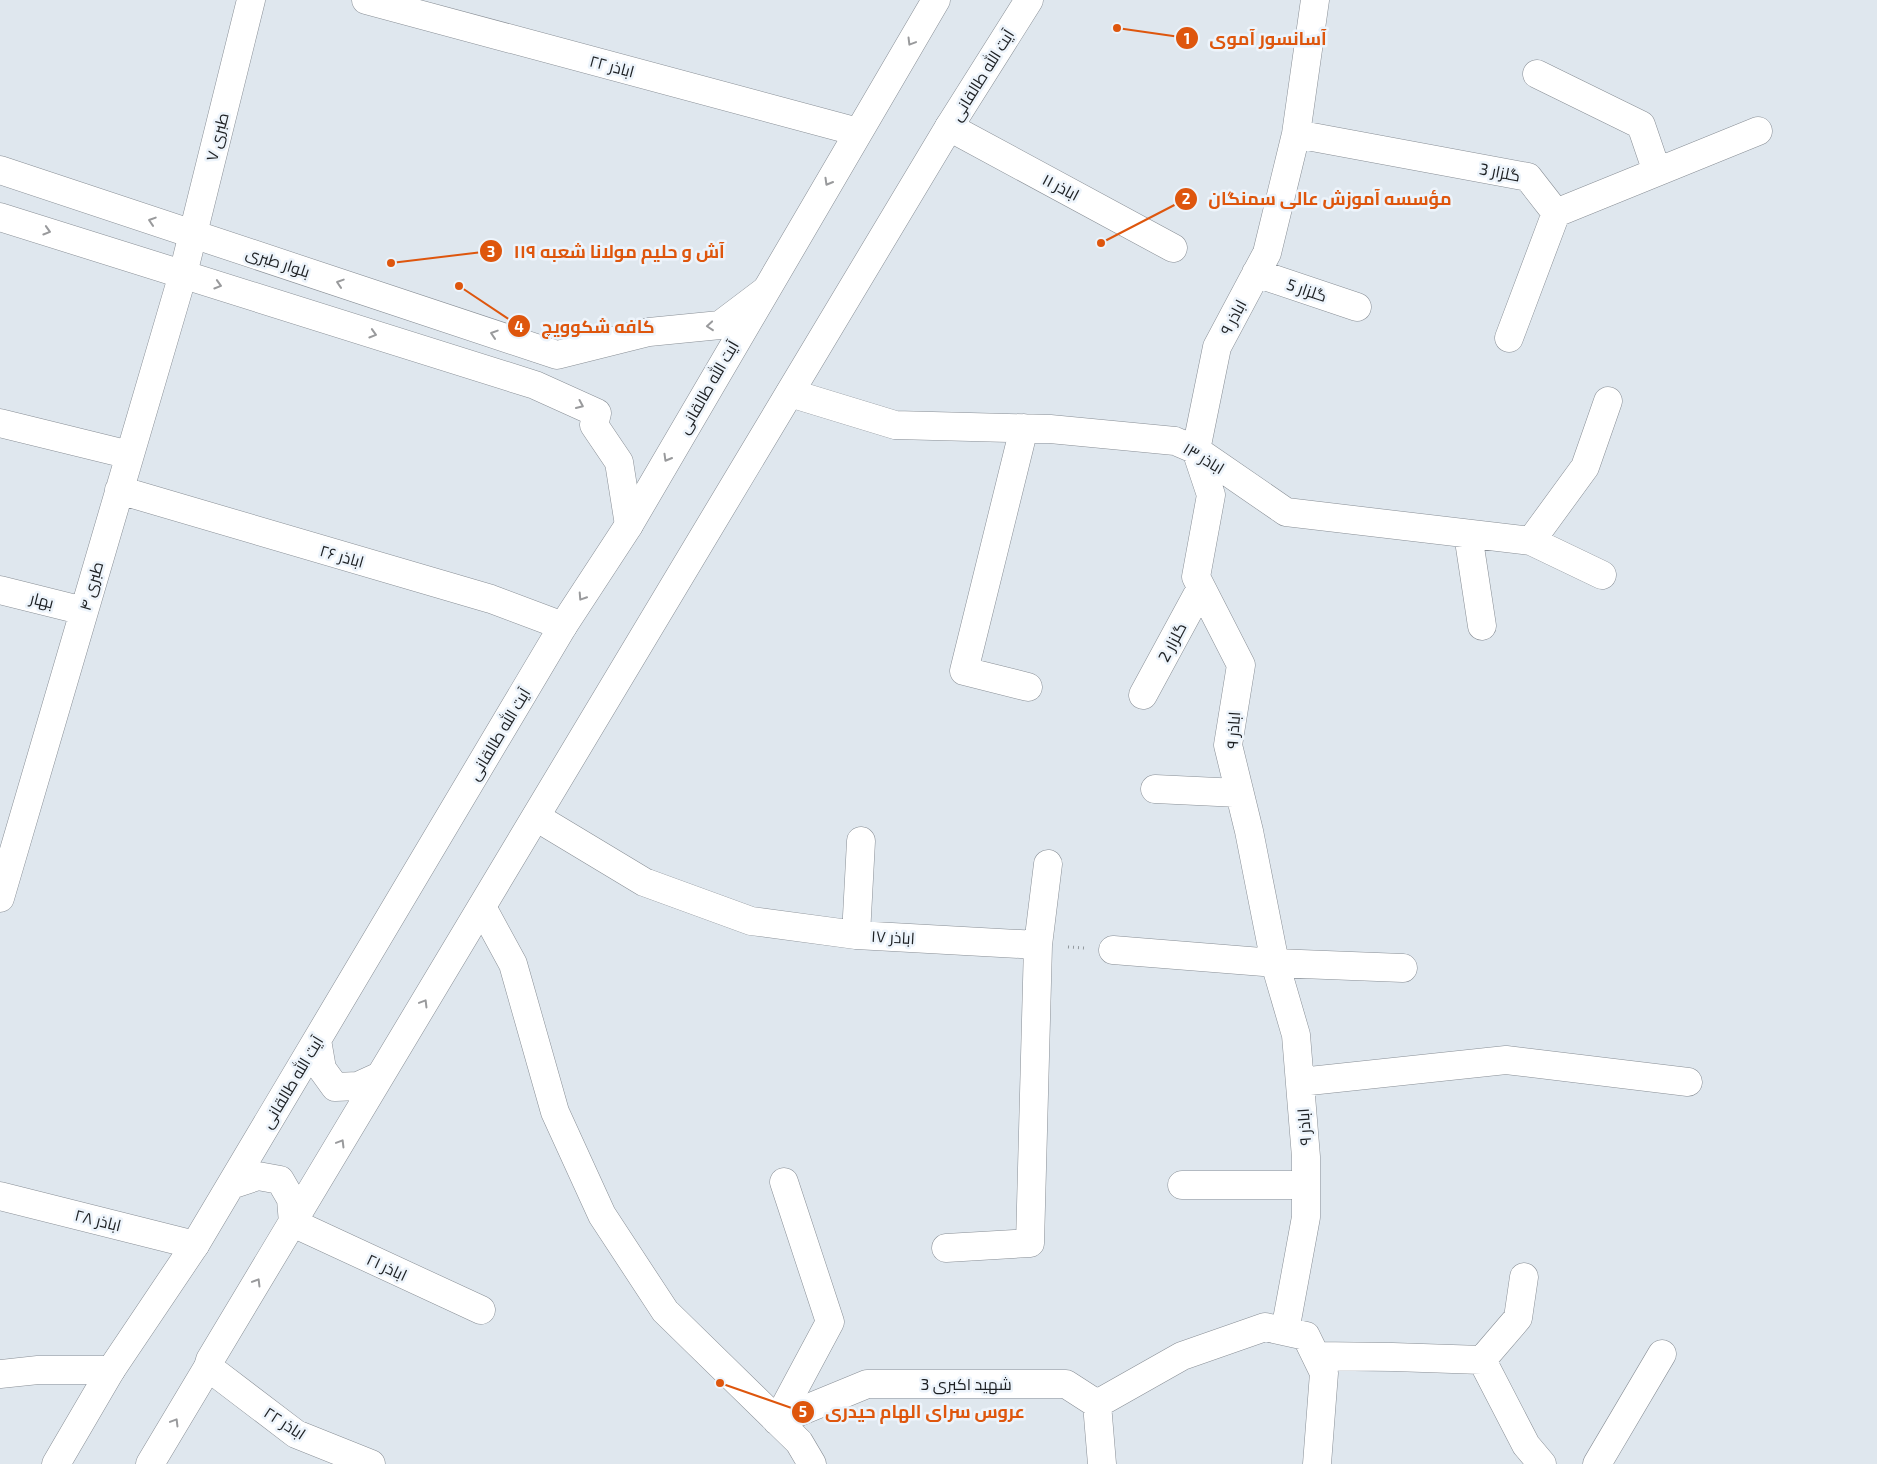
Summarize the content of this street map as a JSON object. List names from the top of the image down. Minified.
{"streets":{"street":["اباذر ۲۲","آیت الله طالقانی","طبری ۷","گلزار 3","اباذر ۱۱","بلوار طبری","گلزار 5","اباذر ۹","اباذر ۱۳","اباذر ۲۶","طبری ۴","بهار","گلزار 2","اباذر ۱۷","اباذر ۲۸","اباذر ۲۱","شهید اکبری 3"]},"crossings":[["اباذر ۲۲","آیت الله طالقانی"],["آیت الله طالقانی","اباذر ۱۱"],["آیت الله طالقانی","بلوار طبری"],["آیت الله طالقانی","اباذر ۱۳"],["آیت الله طالقانی","اباذر ۲۶"],["آیت الله طالقانی","اباذر ۱۷"],["آیت الله طالقانی","اباذر ۲۸"],["آیت الله طالقانی","اباذر ۲۱"],["طبری ۷","بلوار طبری"],["طبری ۷","طبری ۴"],["گلزار 3","اباذر ۹"],["گلزار 5","اباذر ۹"],["اباذر ۹","اباذر ۱۳"],["اباذر ۹","گلزار 2"],["اباذر ۲۶","طبری ۴"],["طبری ۴","بهار"]],"places":["آسانسور آموی","مؤسسه آموزش عالی سمنگان","آش و حلیم مولانا شعبه ۱۱۹","کافه شکوویچ","عروس سرای الهام حیدری"]}
